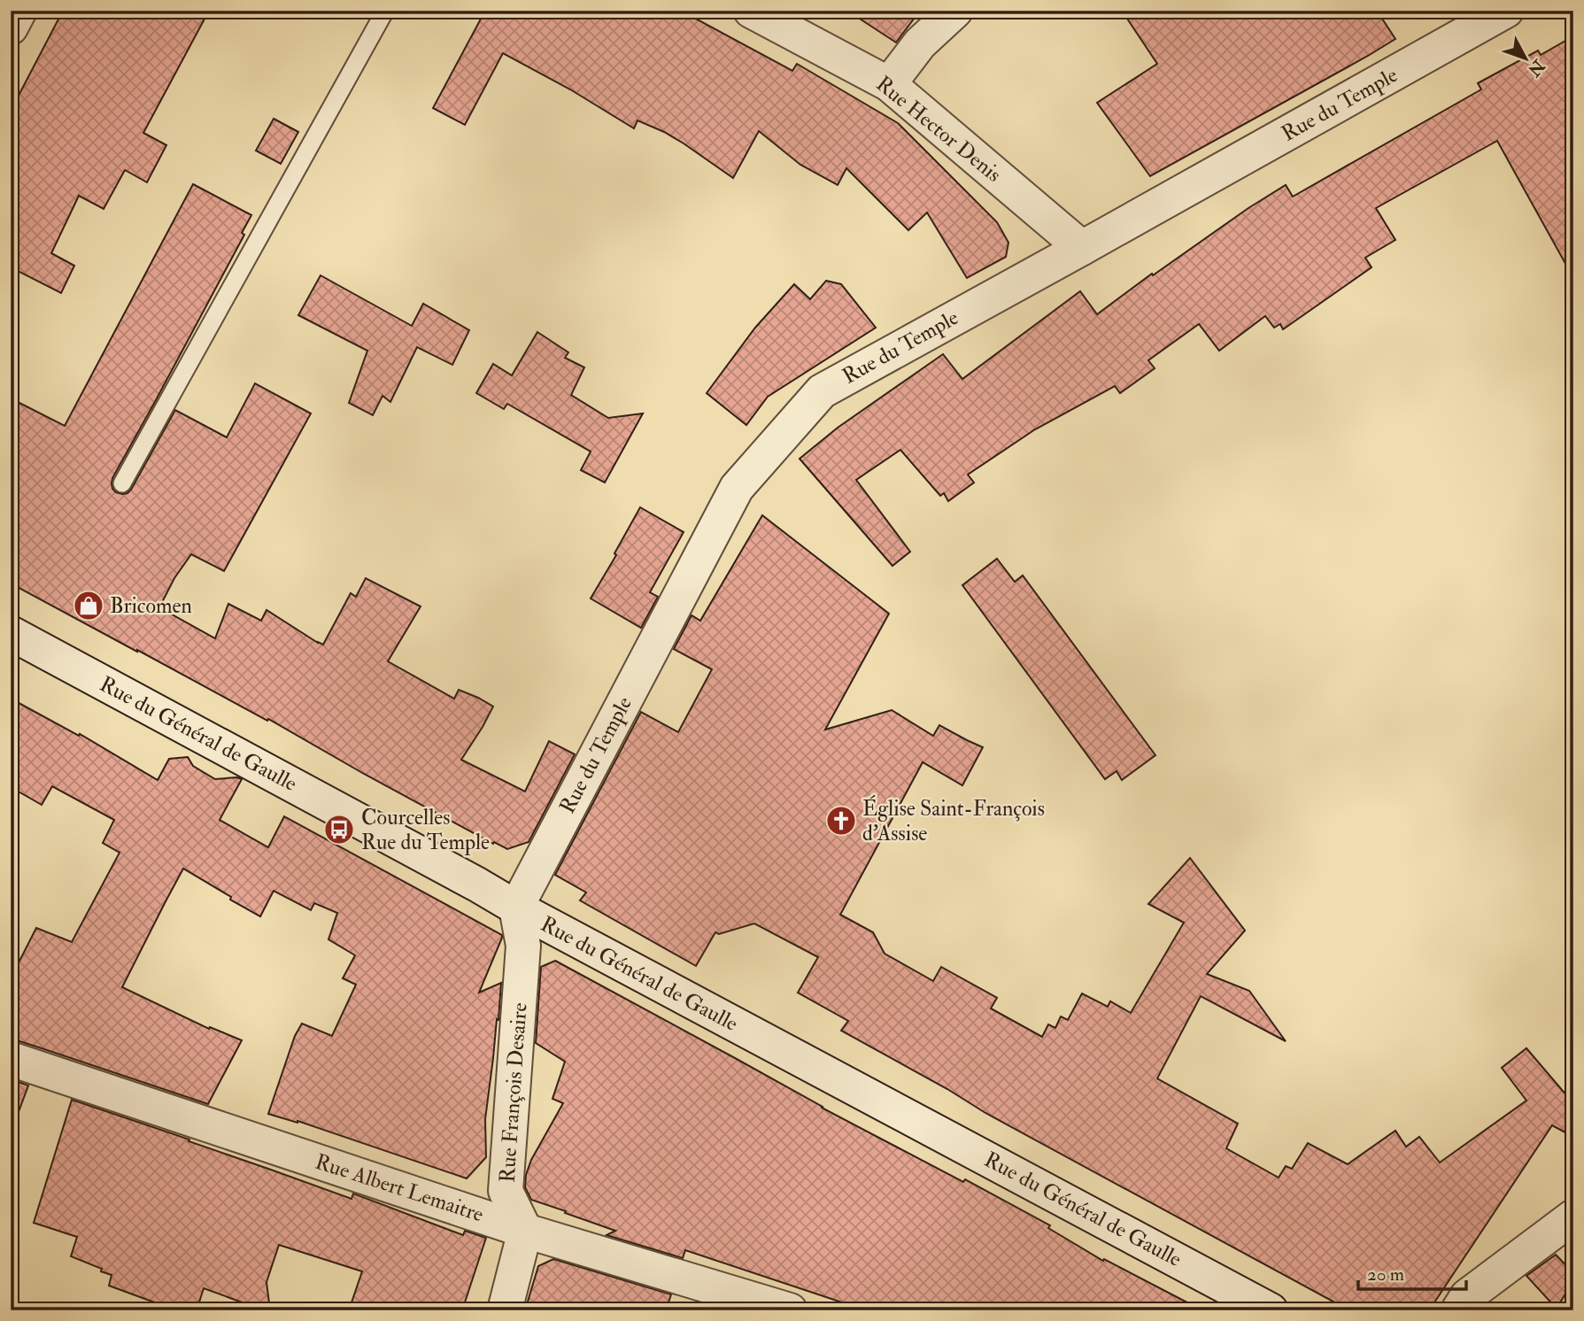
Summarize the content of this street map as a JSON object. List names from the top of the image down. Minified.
{"streets":{"street":["Rue du Temple","Rue Hector Denis","Rue du Général de Gaulle","Rue François Desaire","Rue Albert Lemaitre"]},"crossings":[["Rue du Temple","Rue Hector Denis"],["Rue du Temple","Rue du Général de Gaulle"],["Rue du Temple","Rue François Desaire"],["Rue du Général de Gaulle","Rue François Desaire"],["Rue François Desaire","Rue Albert Lemaitre"]],"places":{"shop":["Bricomen"],"church":["Église Saint-François d'Assise"],"bus stop":["Courcelles Rue du Temple"]},"scale_bar":"20 m","north":"bottom right"}
